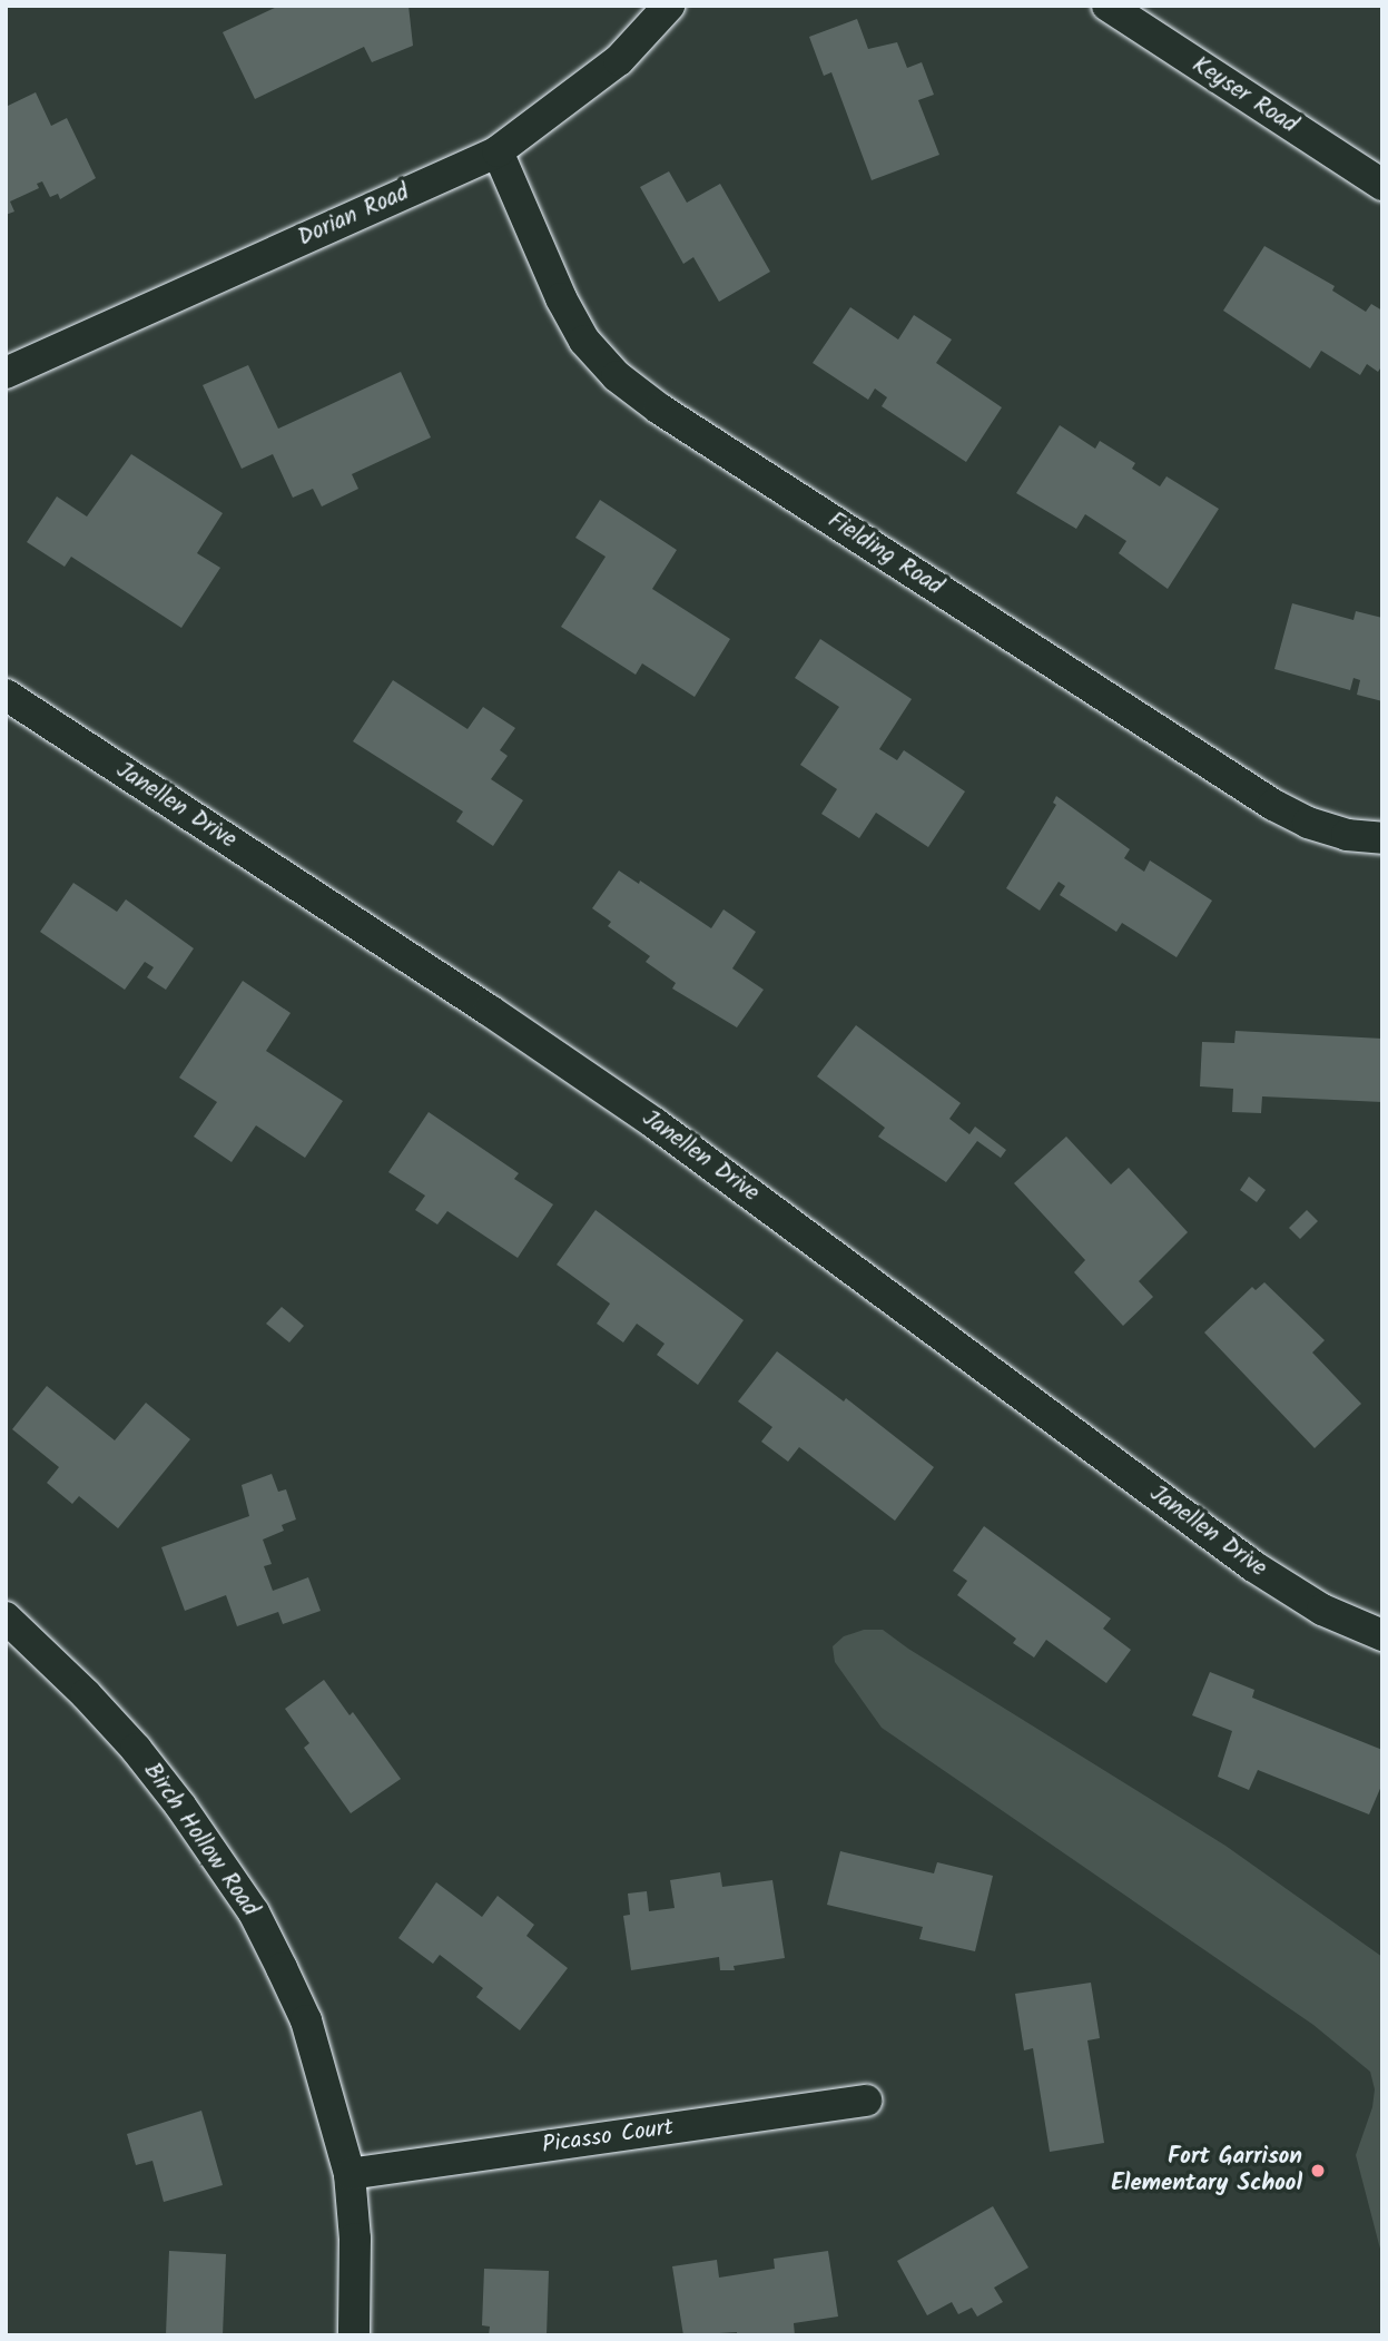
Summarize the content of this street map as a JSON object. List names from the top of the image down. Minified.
{"streets":{"street":["Keyser Road","Dorian Road","Fielding Road","Janellen Drive","Birch Hollow Road","Picasso Court"]},"crossings":[["Dorian Road","Fielding Road"],["Birch Hollow Road","Picasso Court"]],"places":["Fort Garrison Elementary School"]}
